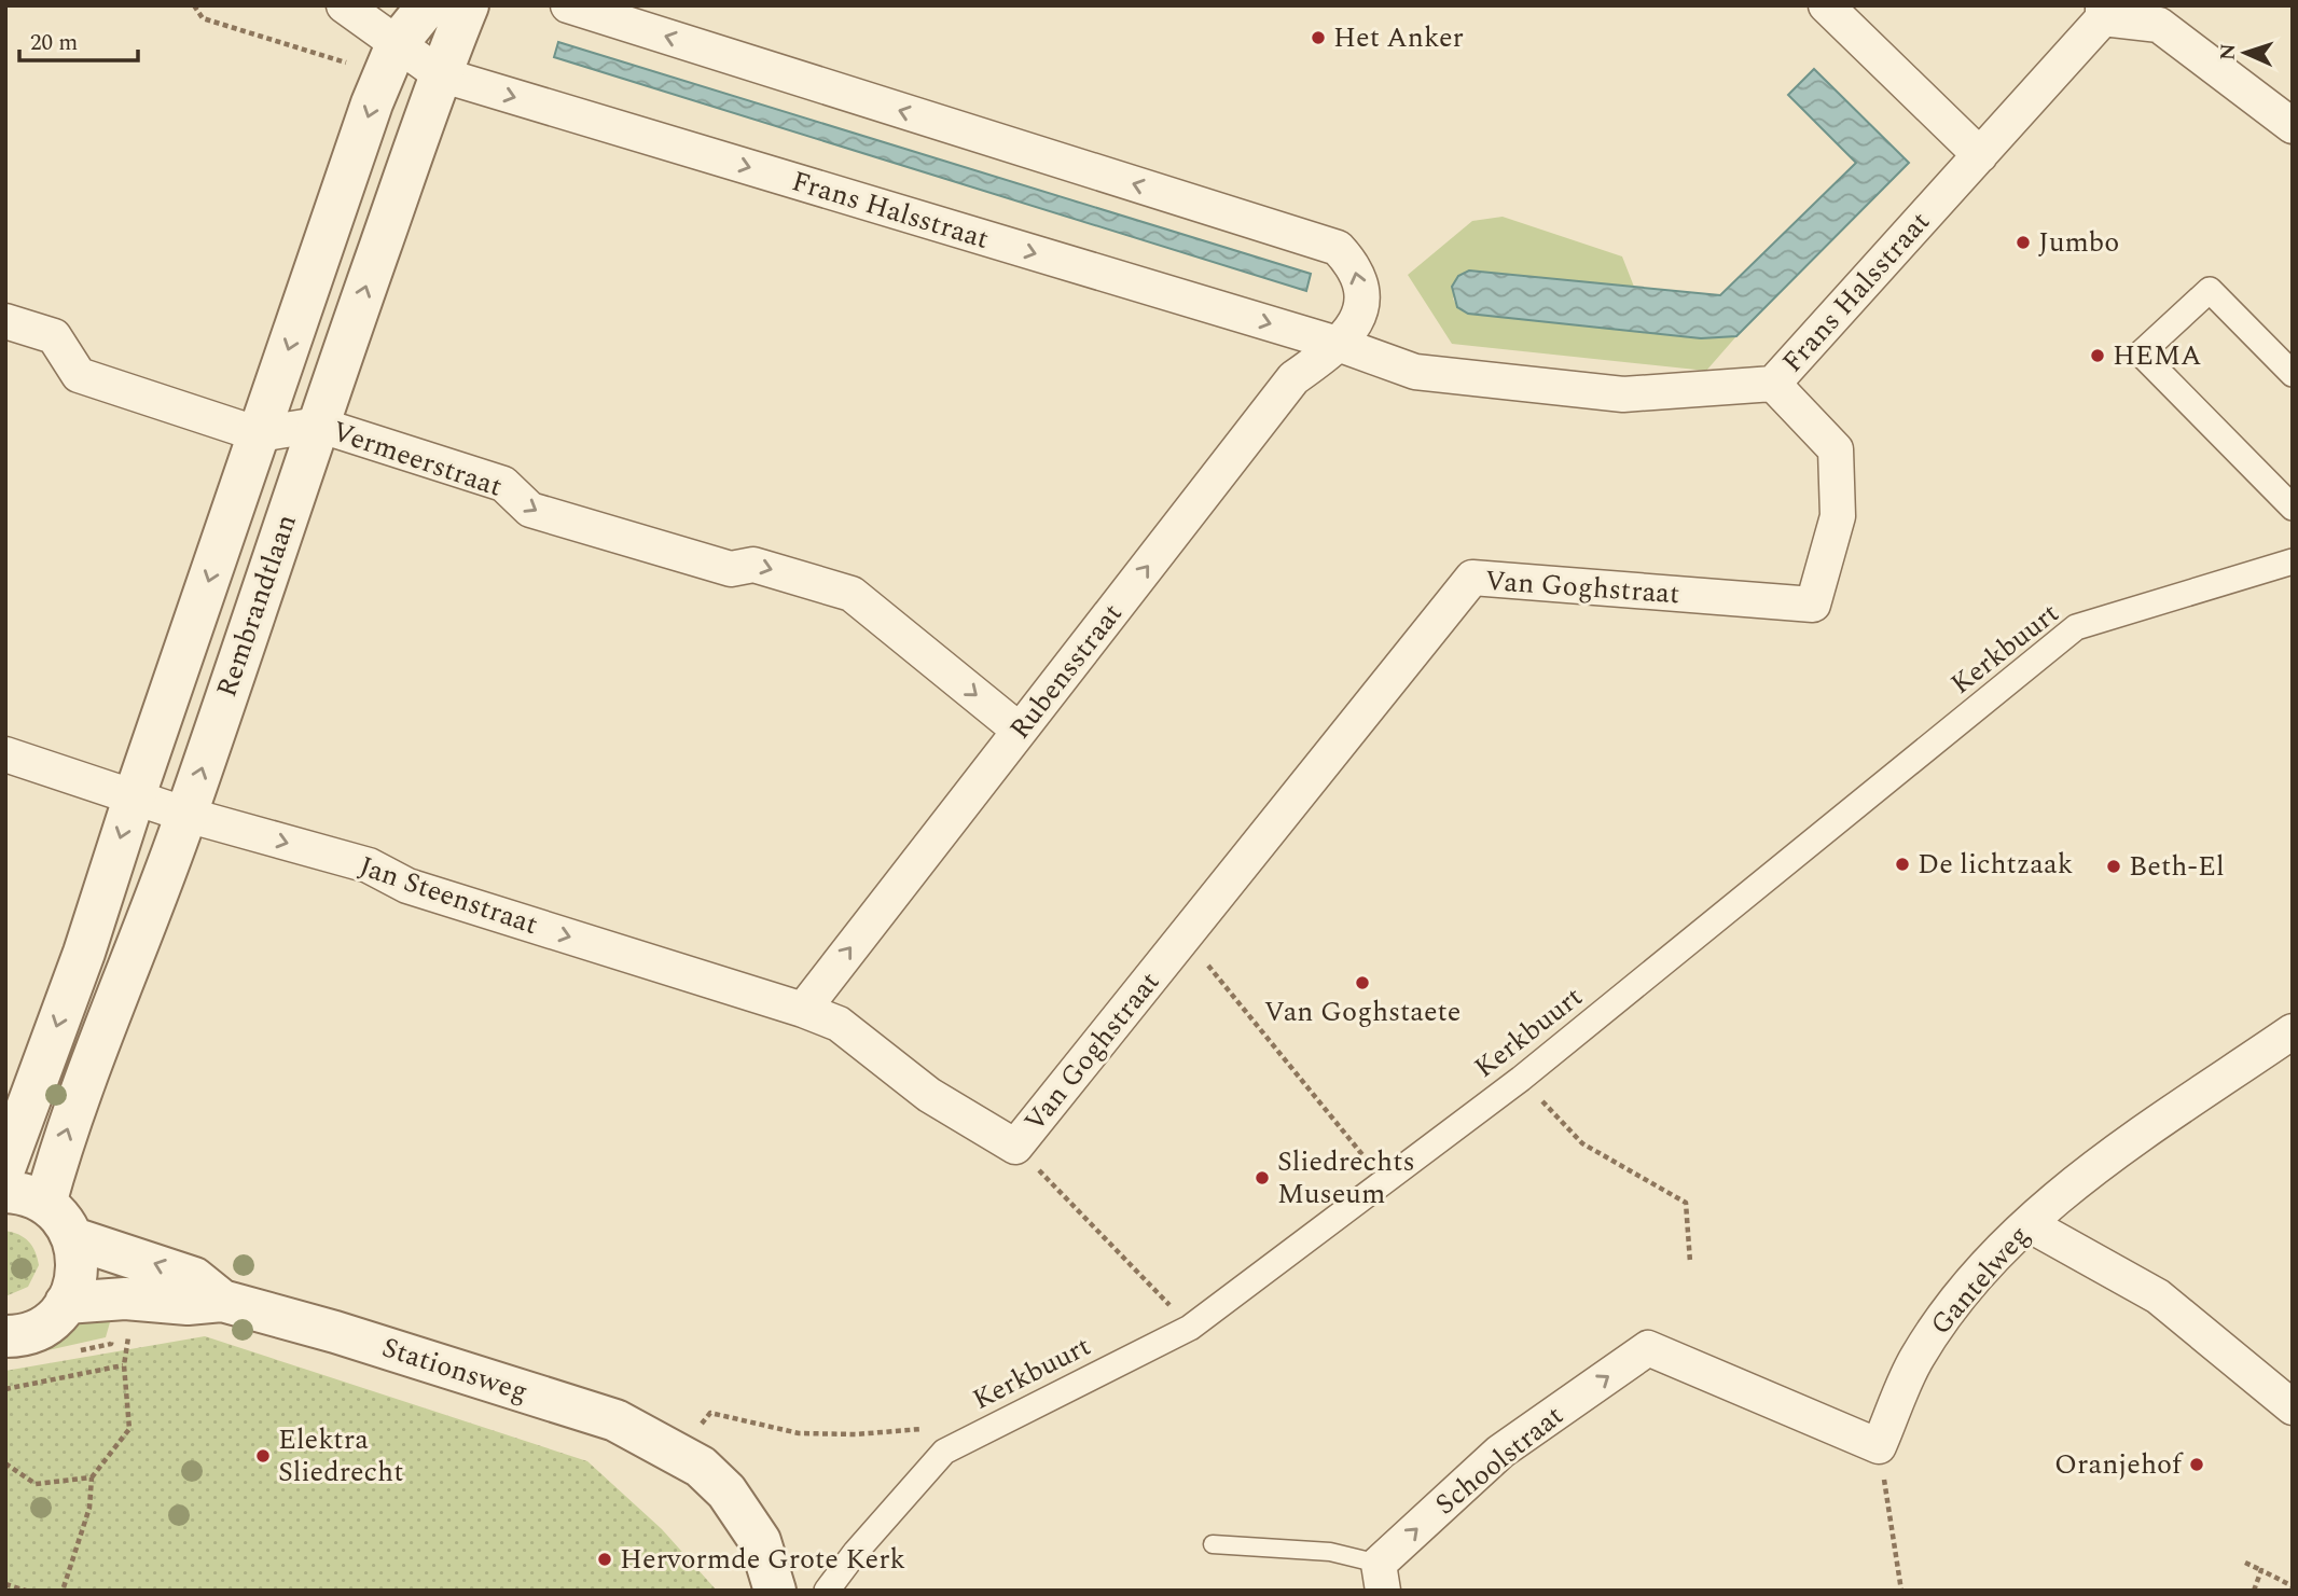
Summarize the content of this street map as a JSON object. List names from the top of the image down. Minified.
{"streets":{"street":["Frans Halsstraat","Vermeerstraat","Van Goghstraat","Rembrandtlaan","Kerkbuurt","Rubensstraat","Jan Steenstraat","Gantelweg","Stationsweg","Schoolstraat"]},"crossings":[["Frans Halsstraat","Van Goghstraat"],["Frans Halsstraat","Rembrandtlaan"],["Frans Halsstraat","Rubensstraat"],["Vermeerstraat","Rembrandtlaan"],["Vermeerstraat","Rubensstraat"],["Van Goghstraat","Jan Steenstraat"],["Rembrandtlaan","Jan Steenstraat"],["Rubensstraat","Jan Steenstraat"],["Gantelweg","Schoolstraat"]],"one_way":["Vermeerstraat","Rubensstraat","Jan Steenstraat","Schoolstraat"],"places":["Het Anker","Jumbo","HEMA","De lichtzaak","Beth-El","Van Goghstaete","Sliedrechts Museum","Elektra Sliedrecht","Oranjehof","Hervormde Grote Kerk"],"scale_bar":"20 m","north":"left"}
